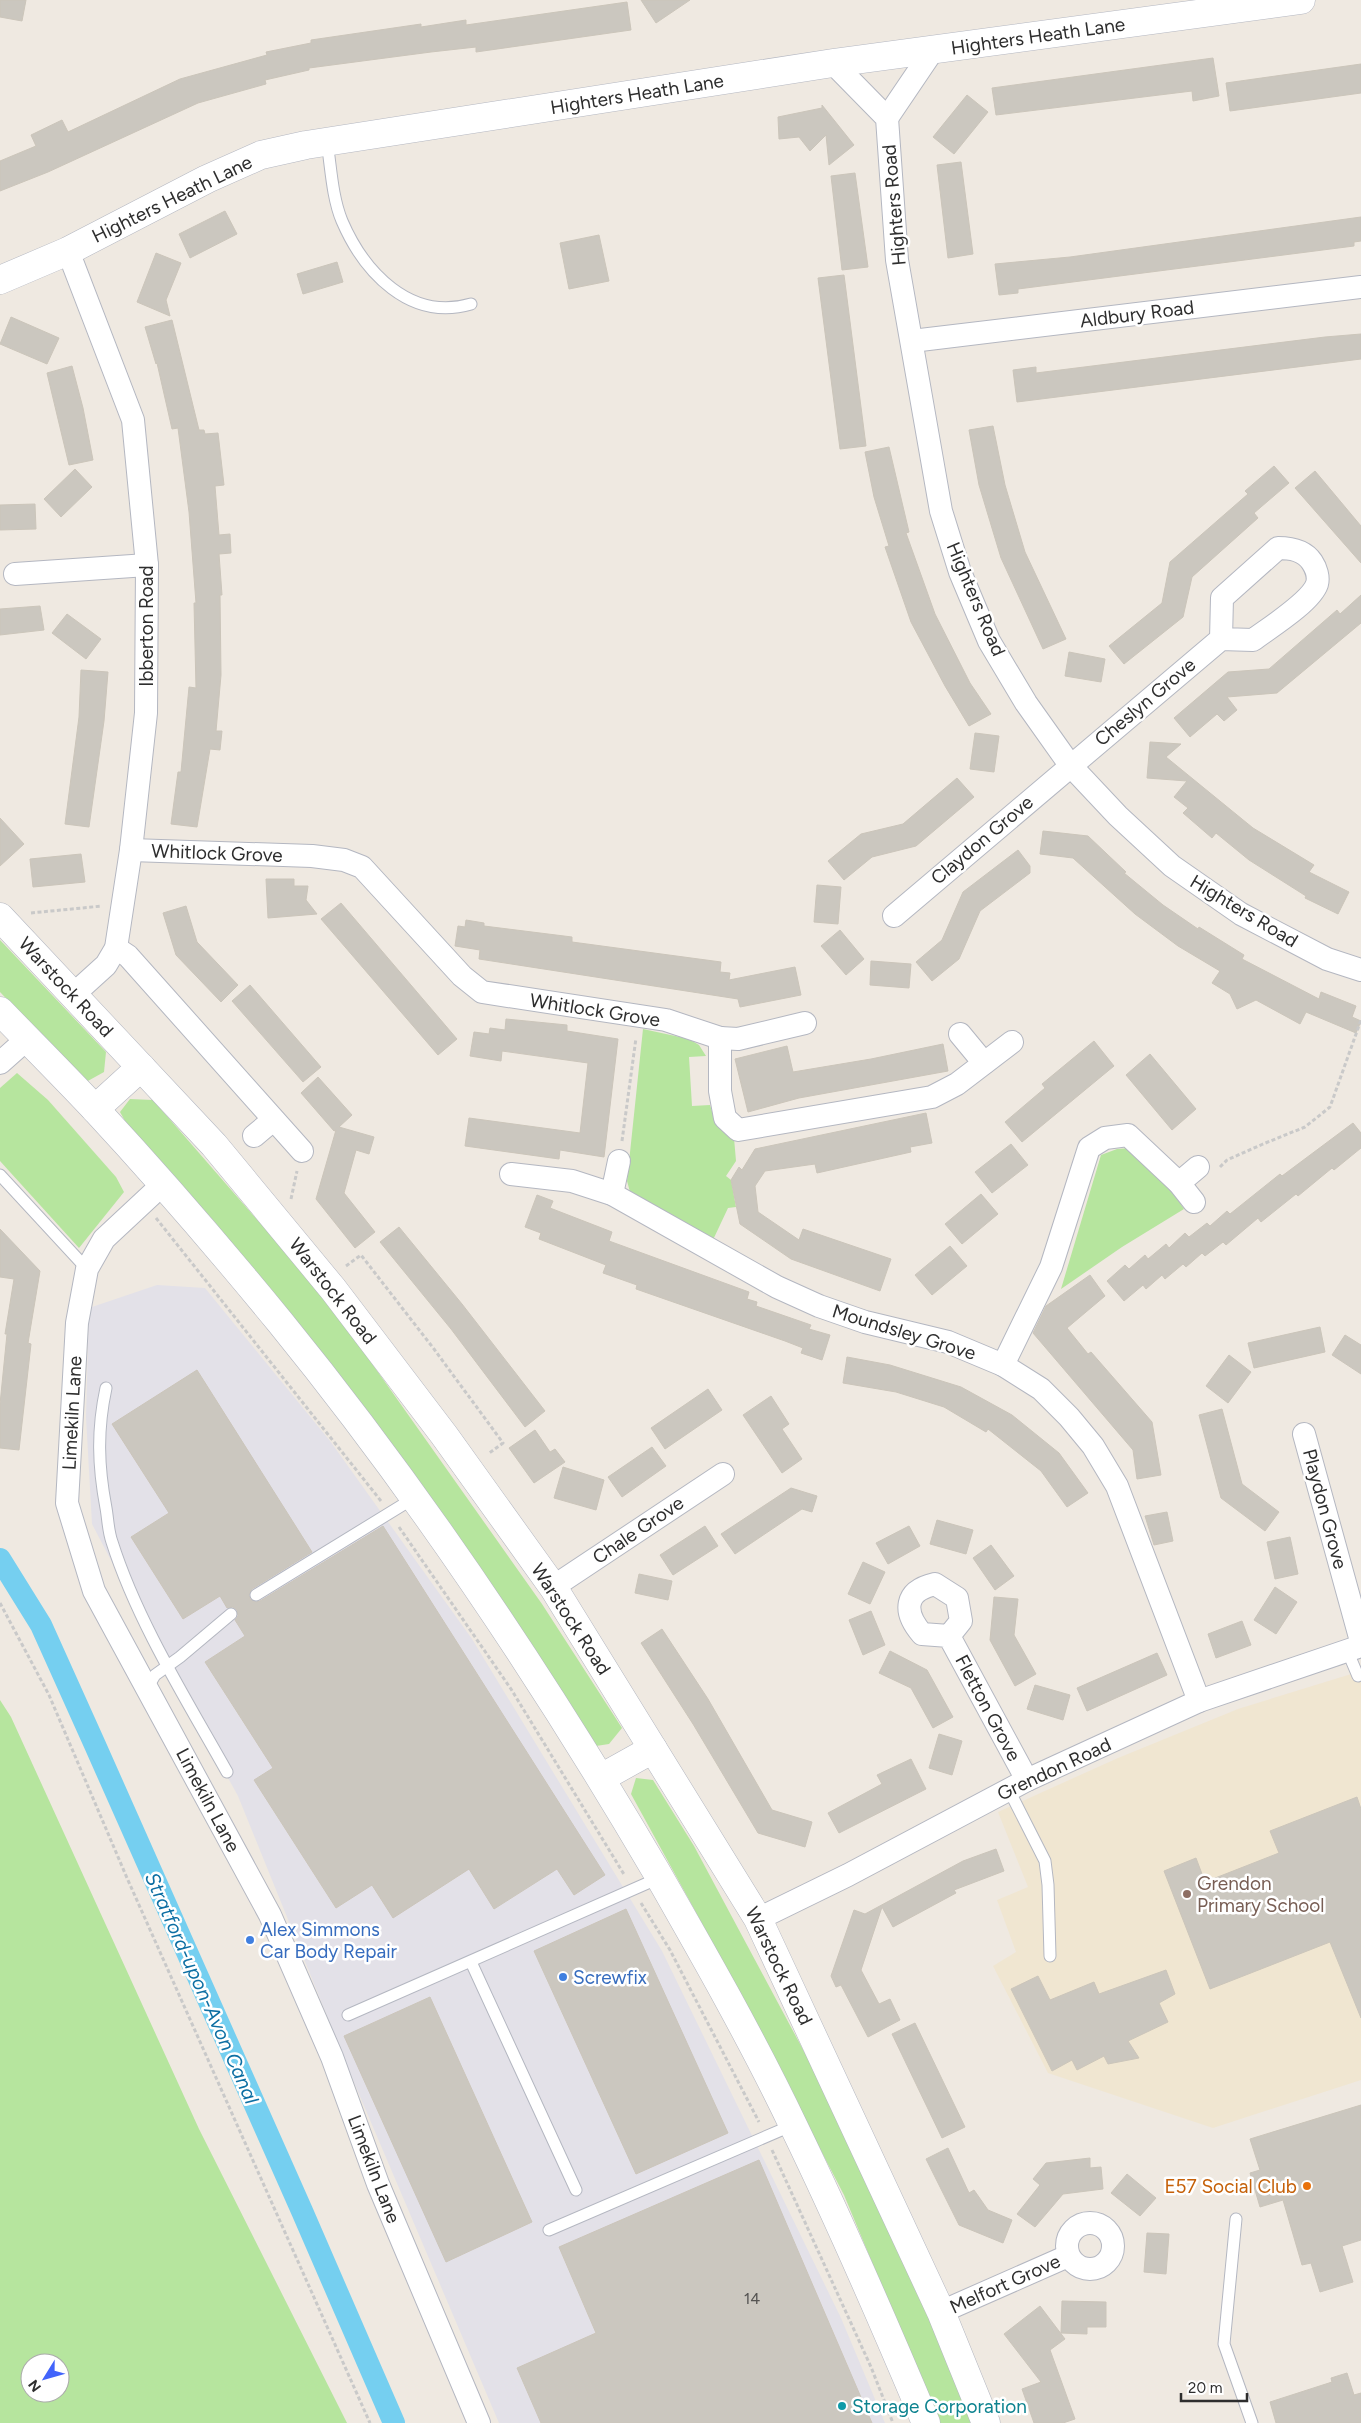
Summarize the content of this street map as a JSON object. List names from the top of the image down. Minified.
{"streets":{"street":["Highters Heath Lane","Highters Road","Aldbury Road","Ibberton Road","Cheslyn Grove","Claydon Grove","Whitlock Grove","Warstock Road","Moundsley Grove","Limekiln Lane","Playdon Grove","Chale Grove","Fletton Grove","Grendon Road","Melfort Grove"]},"crossings":[["Highters Heath Lane","Highters Road"],["Highters Heath Lane","Ibberton Road"],["Highters Road","Aldbury Road"],["Highters Road","Cheslyn Grove"],["Highters Road","Claydon Grove"],["Ibberton Road","Whitlock Grove"],["Ibberton Road","Warstock Road"],["Cheslyn Grove","Claydon Grove"],["Warstock Road","Chale Grove"],["Warstock Road","Grendon Road"],["Warstock Road","Melfort Grove"],["Moundsley Grove","Grendon Road"],["Playdon Grove","Grendon Road"],["Fletton Grove","Grendon Road"]],"water":["Stratford-upon-Avon Canal"],"places":["Grendon Primary School","Alex Simmons Car Body Repair","Screwfix","E57 Social Club","Storage Corporation"],"house_numbers":["14"],"scale_bar":"20 m","north":"bottom left"}
